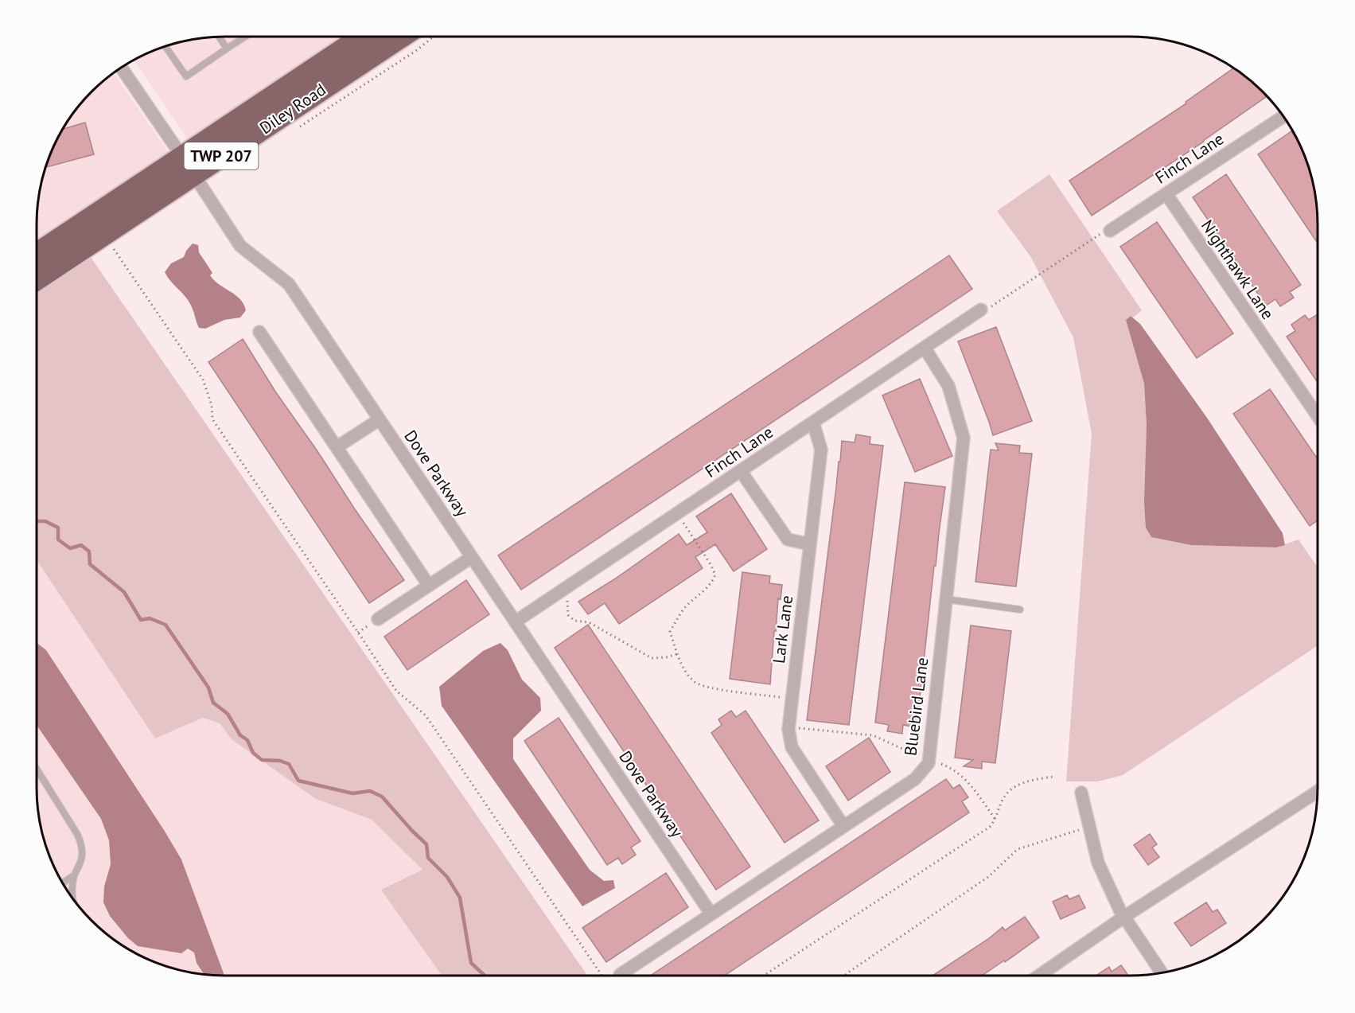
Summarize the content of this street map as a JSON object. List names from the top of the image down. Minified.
{"streets":{"highway":["Diley Road","TWP 207"],"street":["Finch Lane","Nighthawk Lane","Dove Parkway","Lark Lane","Bluebird Lane"]},"crossings":[["Diley Road","Dove Parkway"],["Finch Lane","Nighthawk Lane"],["Finch Lane","Dove Parkway"],["Finch Lane","Lark Lane"],["Finch Lane","Bluebird Lane"],["Dove Parkway","Bluebird Lane"],["Lark Lane","Bluebird Lane"]]}
